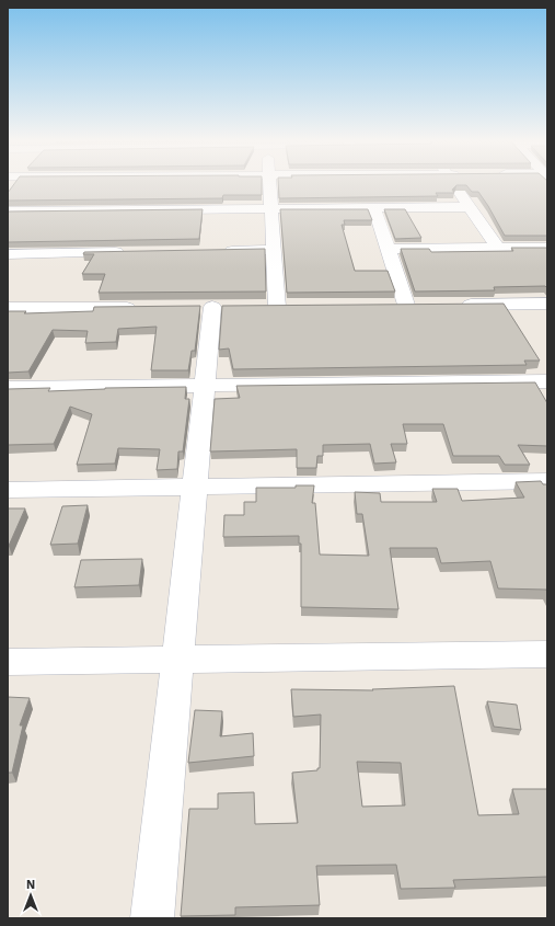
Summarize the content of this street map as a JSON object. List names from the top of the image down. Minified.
{"north":"top"}
